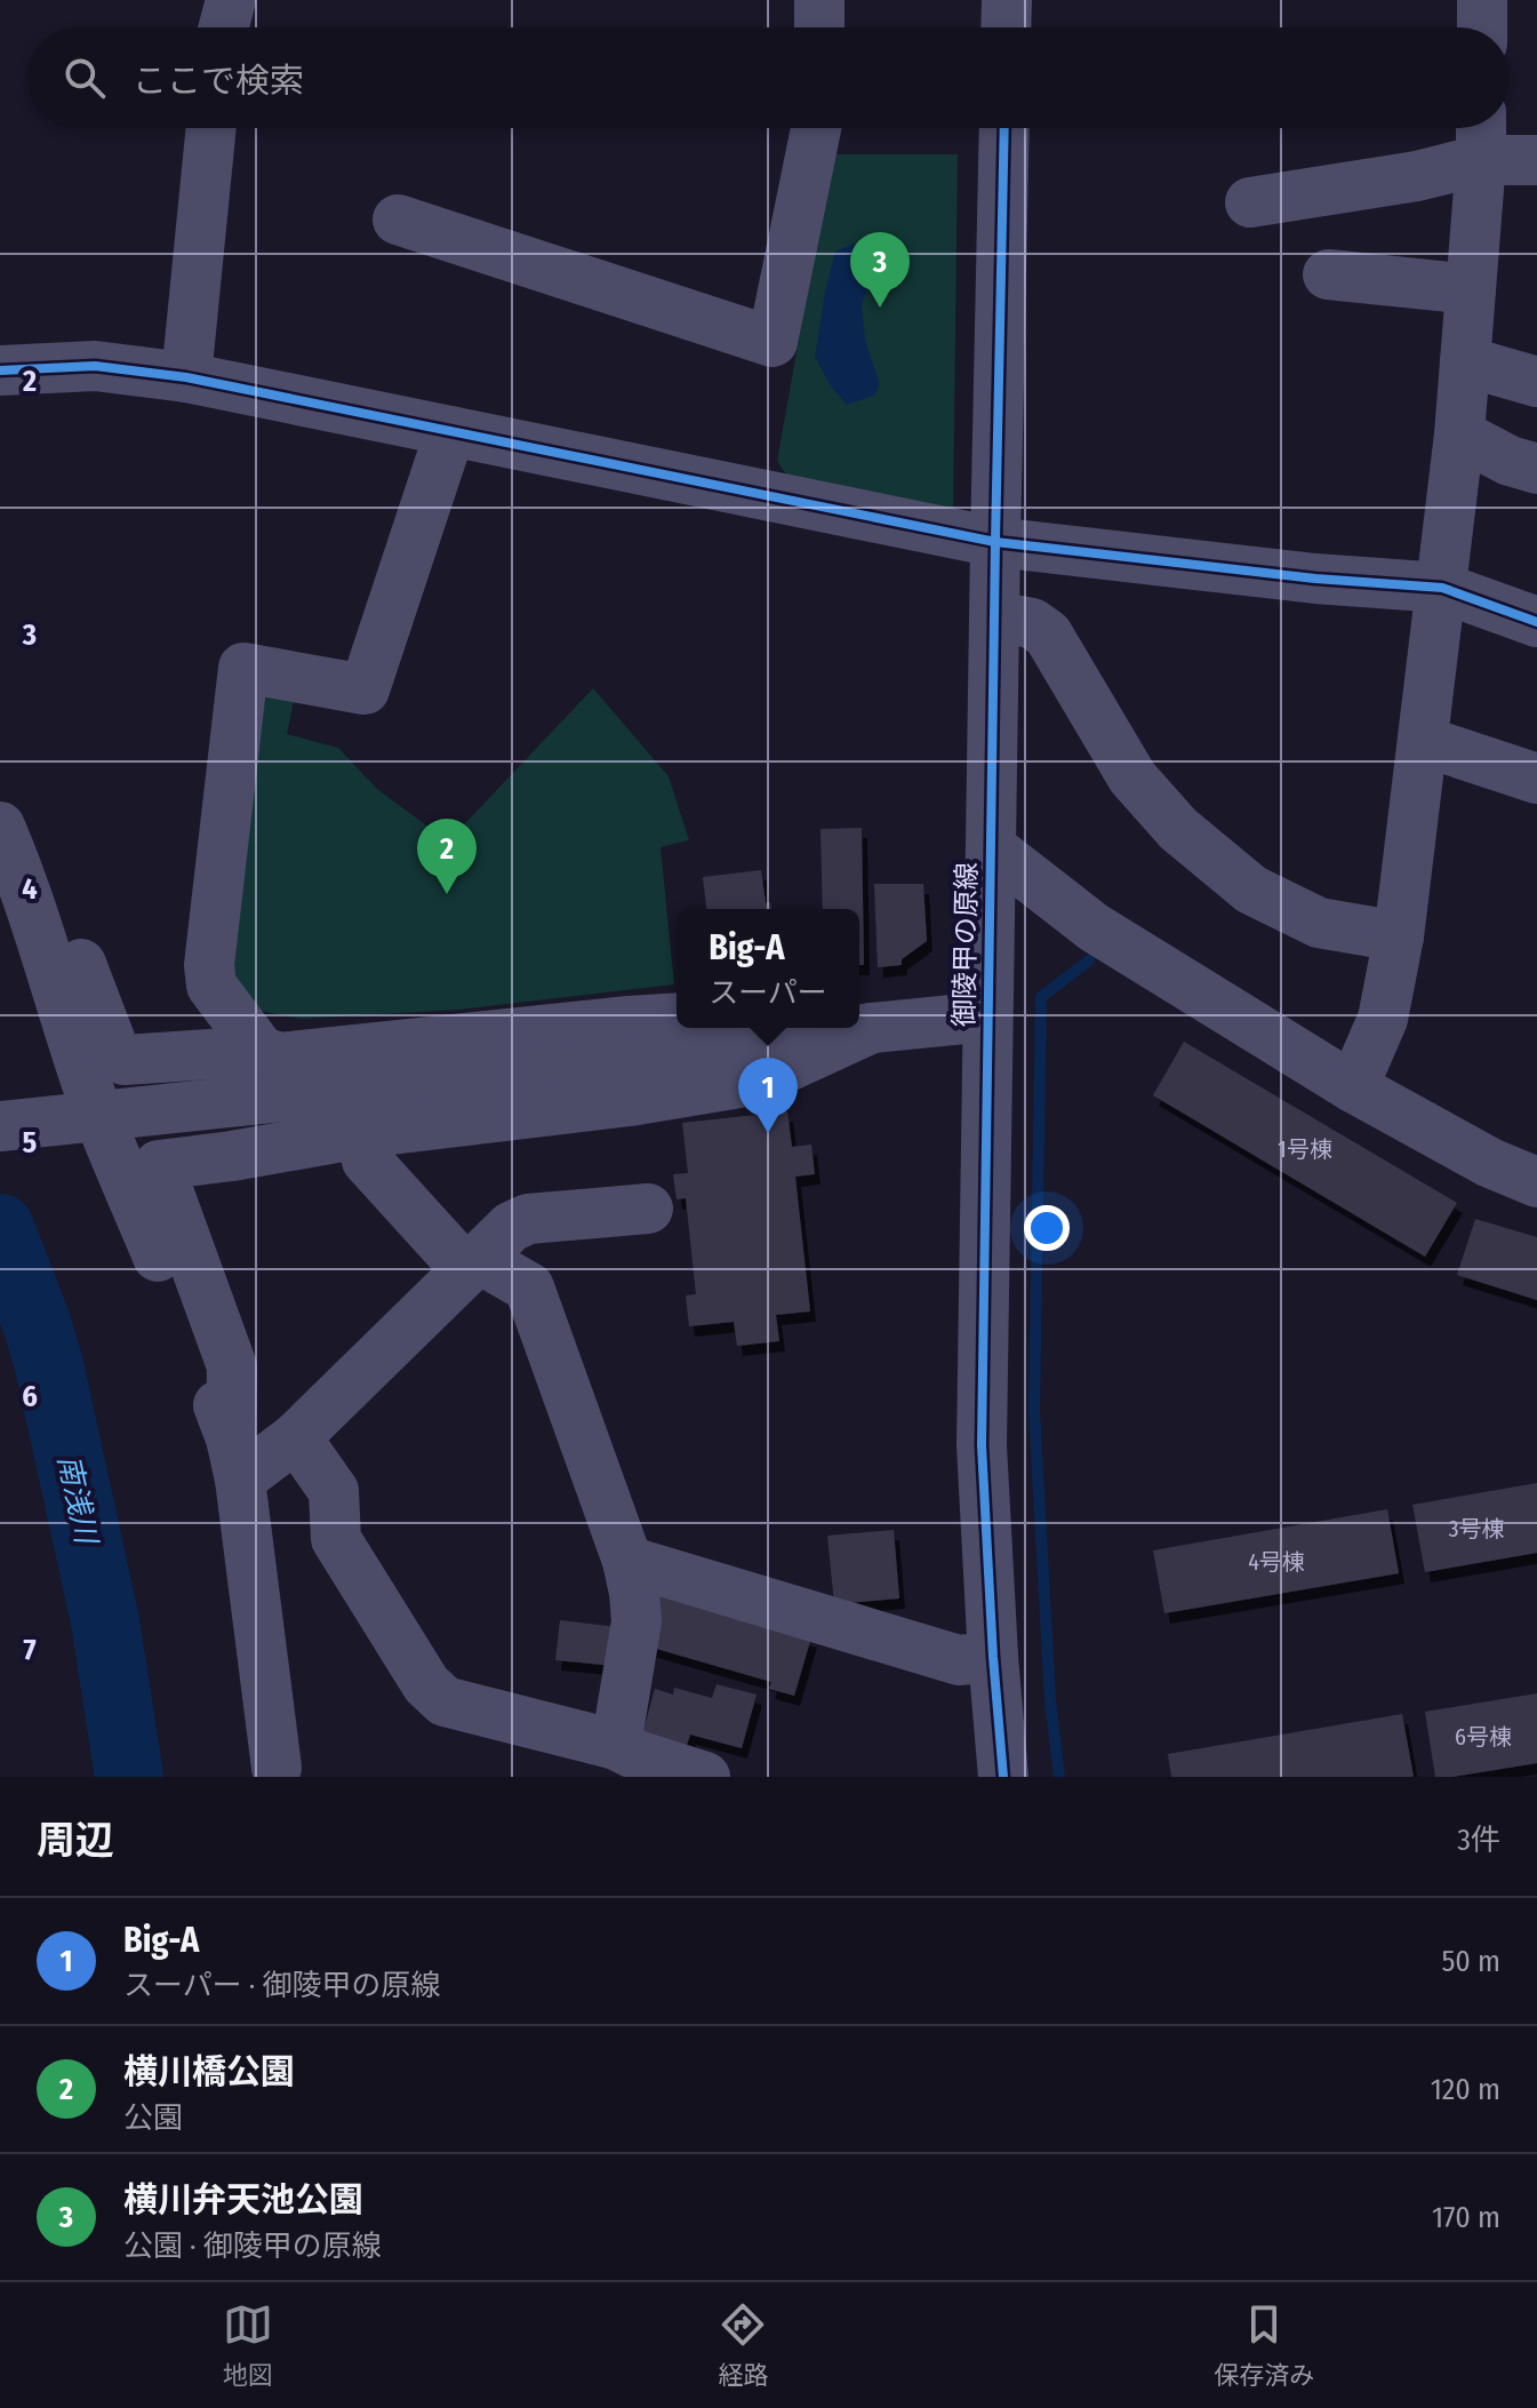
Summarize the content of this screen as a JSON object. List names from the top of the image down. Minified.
{"streets":{"street":["御陵甲の原線"]},"water":["南浅川"],"house_numbers":["1号棟","3号棟","4号棟","6号棟"],"page":{"search":"ここで検索","pins":["3","2","1"],"popup":["Big-A","スーパー"],"heading":["周辺","3件"],"list":[{"mark":"1","name":"Big-A","note":"スーパー · 御陵甲の原線","value":"50 m"},{"mark":"2","name":"横川橋公園","note":"公園","value":"120 m"},{"mark":"3","name":"横川弁天池公園","note":"公園 · 御陵甲の原線","value":"170 m"}],"nav":["地図","経路","保存済み"]},"grid":{"rows":["2","3","4","5","6","7"]}}
